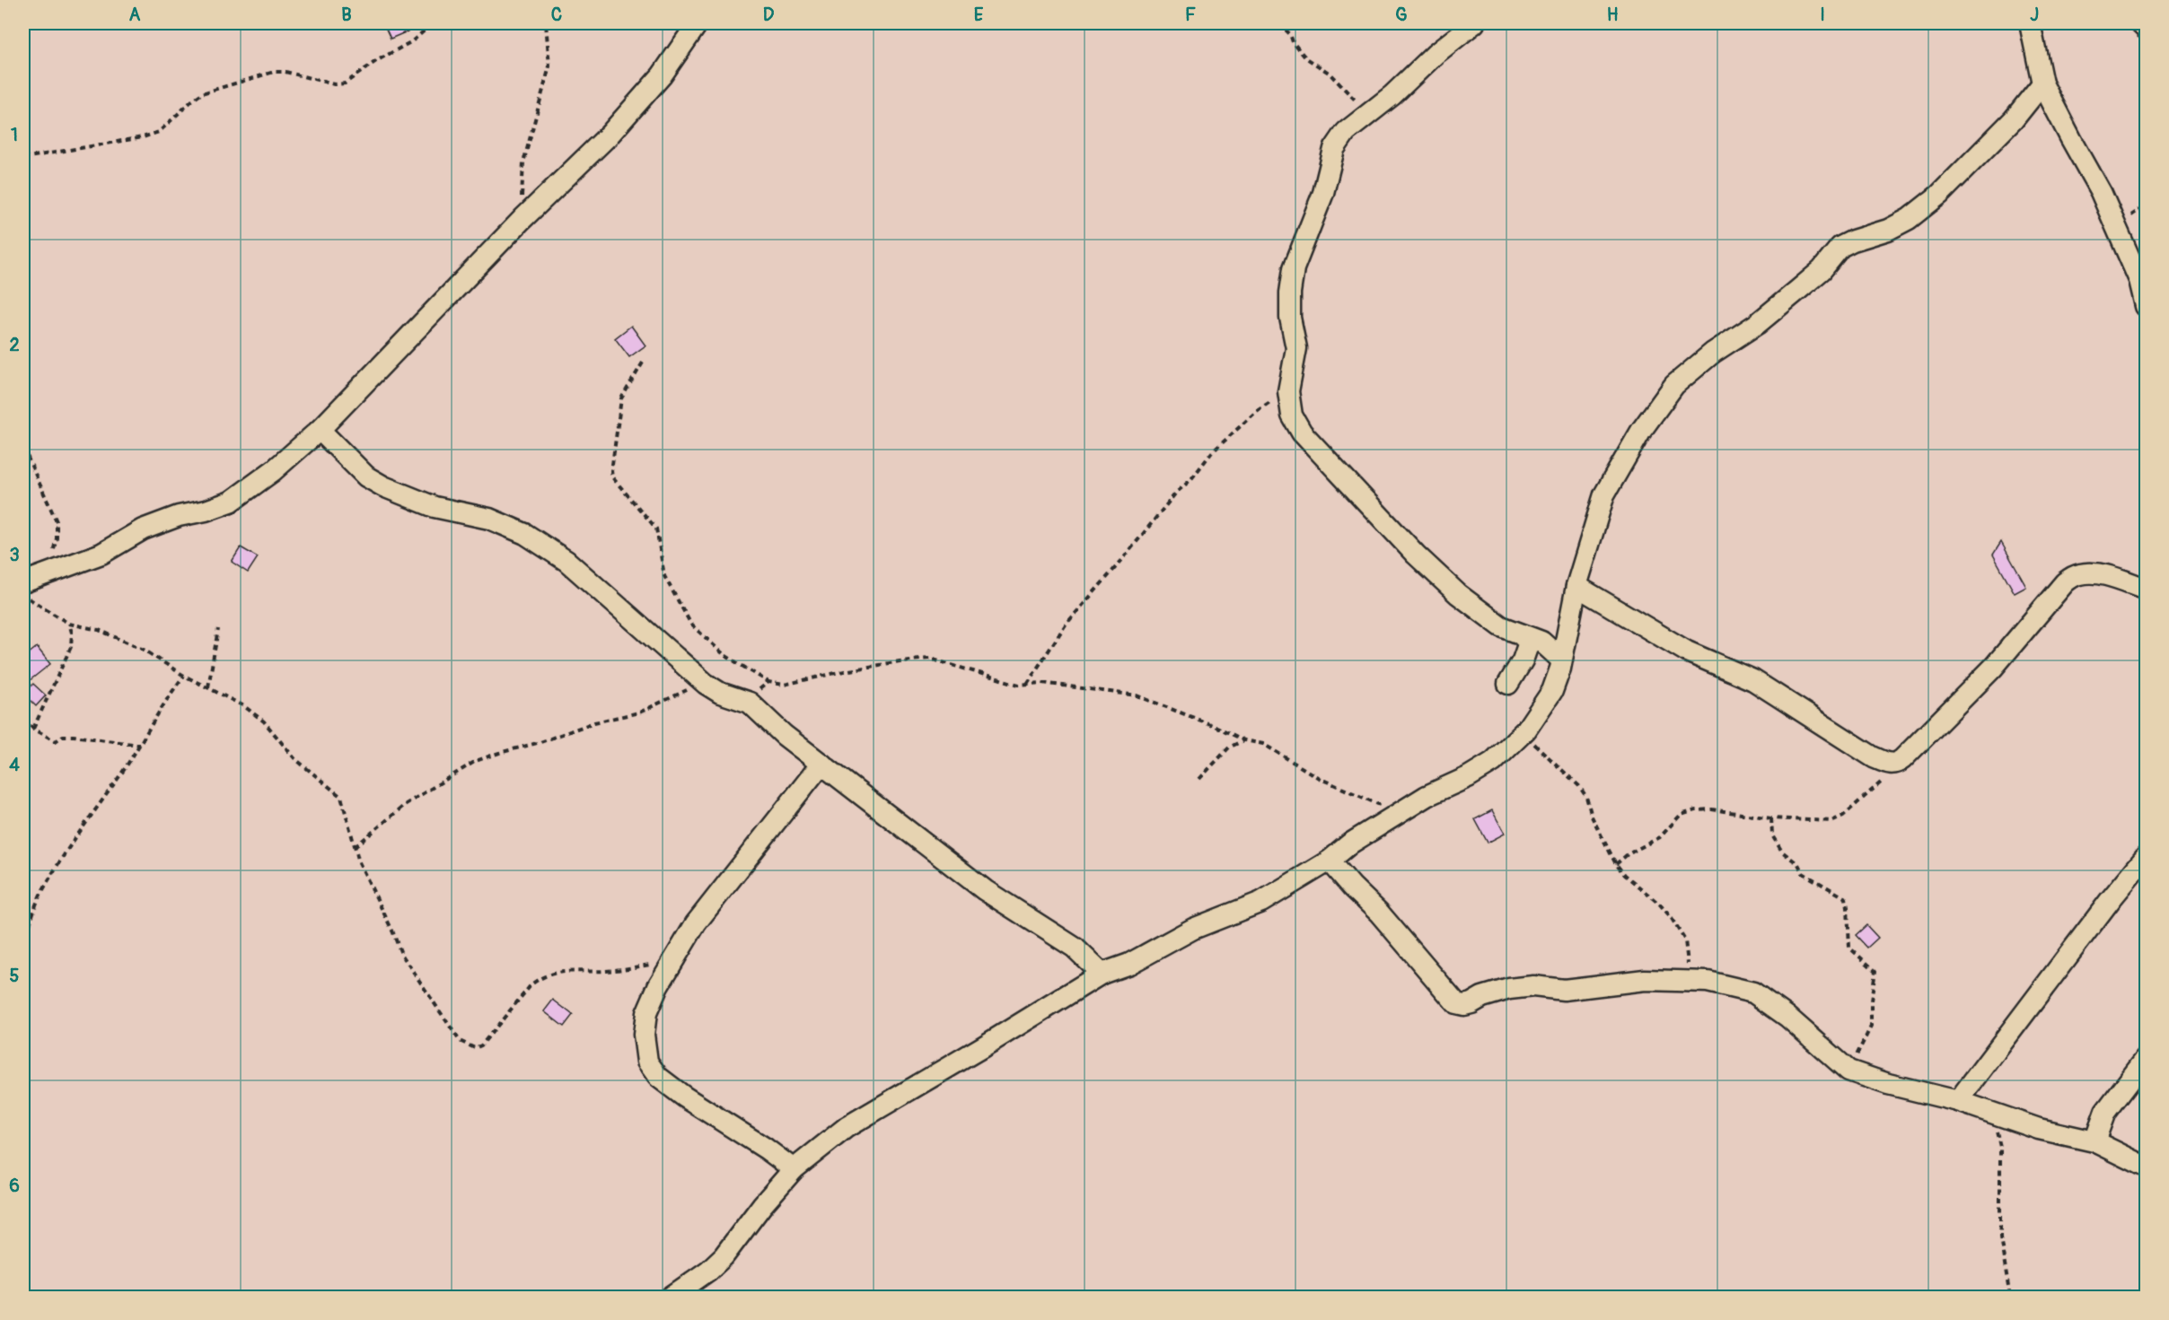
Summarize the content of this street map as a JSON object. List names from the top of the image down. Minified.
{"grid":{"columns":["A","B","C","D","E","F","G","H","I","J"],"rows":["1","2","3","4","5","6"]}}
